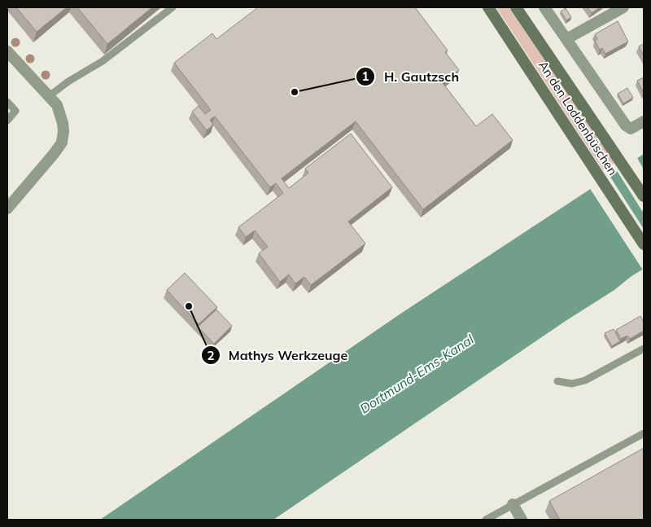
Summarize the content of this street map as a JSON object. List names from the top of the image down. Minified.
{"streets":{"main road":["An den Loddenbüschen"]},"water":["Dortmund-Ems-Kanal"],"places":["H. Gautzsch","Mathys Werkzeuge"]}
